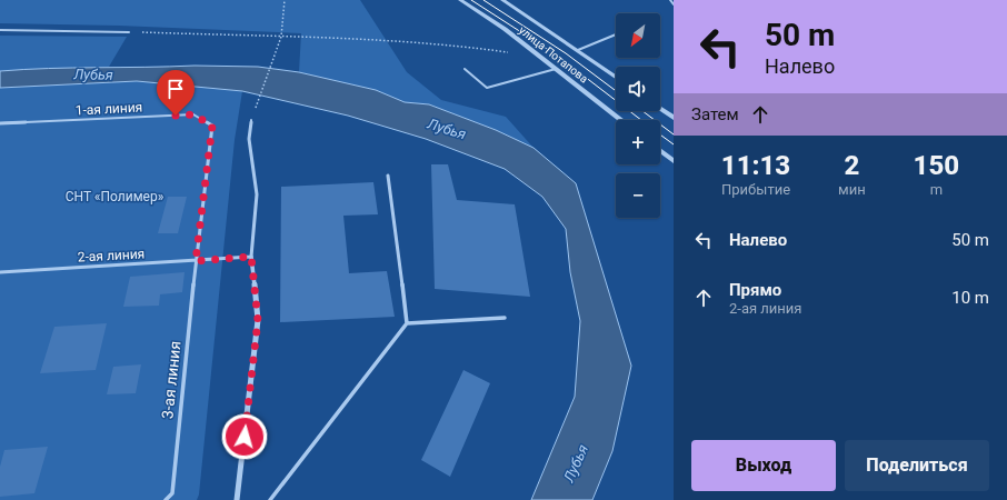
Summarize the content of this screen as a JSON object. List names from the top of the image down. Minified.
{"streets":{"street":["улица Потапова"],"lane":["1-ая линия","2-ая линия","3-ая линия"]},"crossings":[["1-ая линия","2-ая линия"],["1-ая линия","3-ая линия"],["2-ая линия","3-ая линия"]],"water":["Лубья"],"parks":["СНТ «Полимер»"],"north":"bottom left","page":{"turn":["50 m","Налево"],"map_buttons":["+","−"],"then":"Затем","eta":["11:13","Прибытие","2","мин","150","m"],"list":[{"name":"Налево","value":"50 m"},{"name":"Прямо","note":"2-ая линия","value":"10 m"}],"buttons":["Выход","Поделиться"]}}
